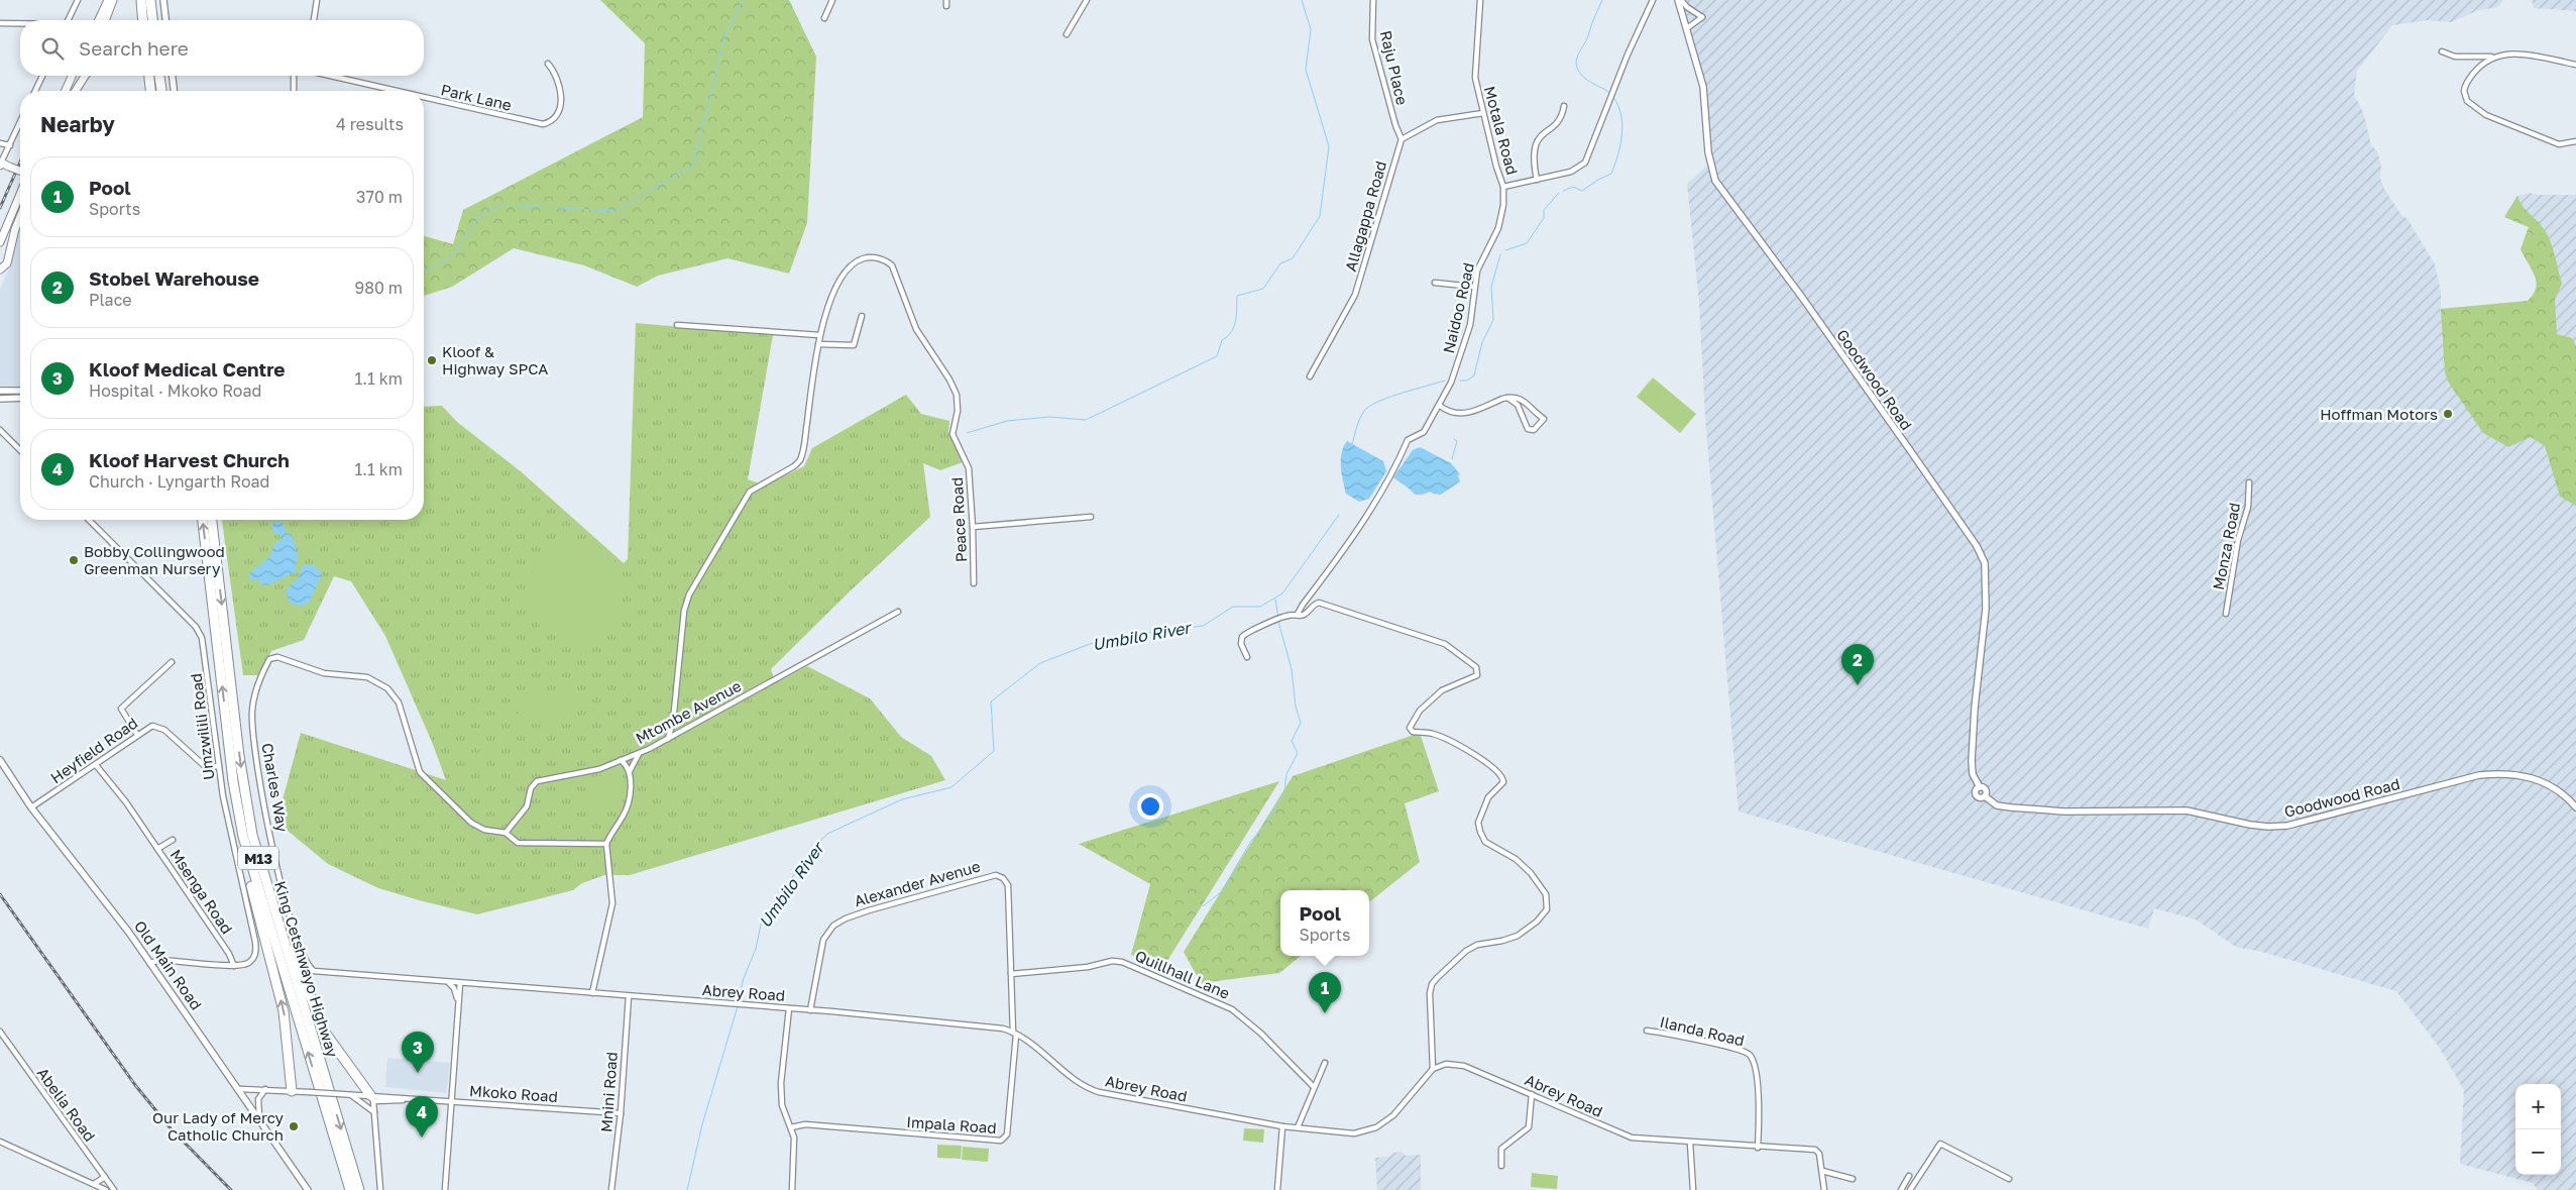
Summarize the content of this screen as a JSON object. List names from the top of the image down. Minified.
{"streets":{"highway":["M13","King Cetshwayo Highway"],"street":["Raju Place","Park Lane","Motala Road","Allagappa Road","Naidoo Road","Goodwood Road","Peace Road","Monza Road","Mtombe Avenue","Umzwilili Road","Heyfield Road","Charles Way","Alexander Avenue","Msenga Road","Old Main Road","Quillhall Lane","Abrey Road","Ilanda Road","Mnini Road","Mkoko Road","Abelia Road","Impala Road"]},"crossings":[["Raju Place","Allagappa Road"],["Motala Road","Naidoo Road"],["Peace Road","Mtombe Avenue"],["Mtombe Avenue","Charles Way"],["Umzwilili Road","Heyfield Road"],["Umzwilili Road","Msenga Road"],["Heyfield Road","Msenga Road"],["Heyfield Road","Old Main Road"],["Charles Way","Abrey Road"],["Alexander Avenue","Quillhall Lane"],["Alexander Avenue","Abrey Road"],["Alexander Avenue","Impala Road"],["Old Main Road","Mkoko Road"],["Abrey Road","Ilanda Road"],["Abrey Road","Mnini Road"],["Abrey Road","Impala Road"],["Mnini Road","Mkoko Road"]],"water":["Umbilo River"],"places":["Kloof & Highway SPCA","Hoffman Motors","Bobby Collingwood Greenman Nursery","Our Lady of Mercy Catholic Church"],"page":{"search":"Search here","heading":["Nearby","4 results"],"list":[{"mark":"1","name":"Pool","note":"Sports","value":"370 m"},{"mark":"2","name":"Stobel Warehouse","note":"Place","value":"980 m"},{"mark":"3","name":"Kloof Medical Centre","note":"Hospital · Mkoko Road","value":"1.1 km"},{"mark":"4","name":"Kloof Harvest Church","note":"Church · Lyngarth Road","value":"1.1 km"}],"pins":["2","1","3","4"],"popup":["Pool","Sports"],"map_buttons":["+","−"]}}
